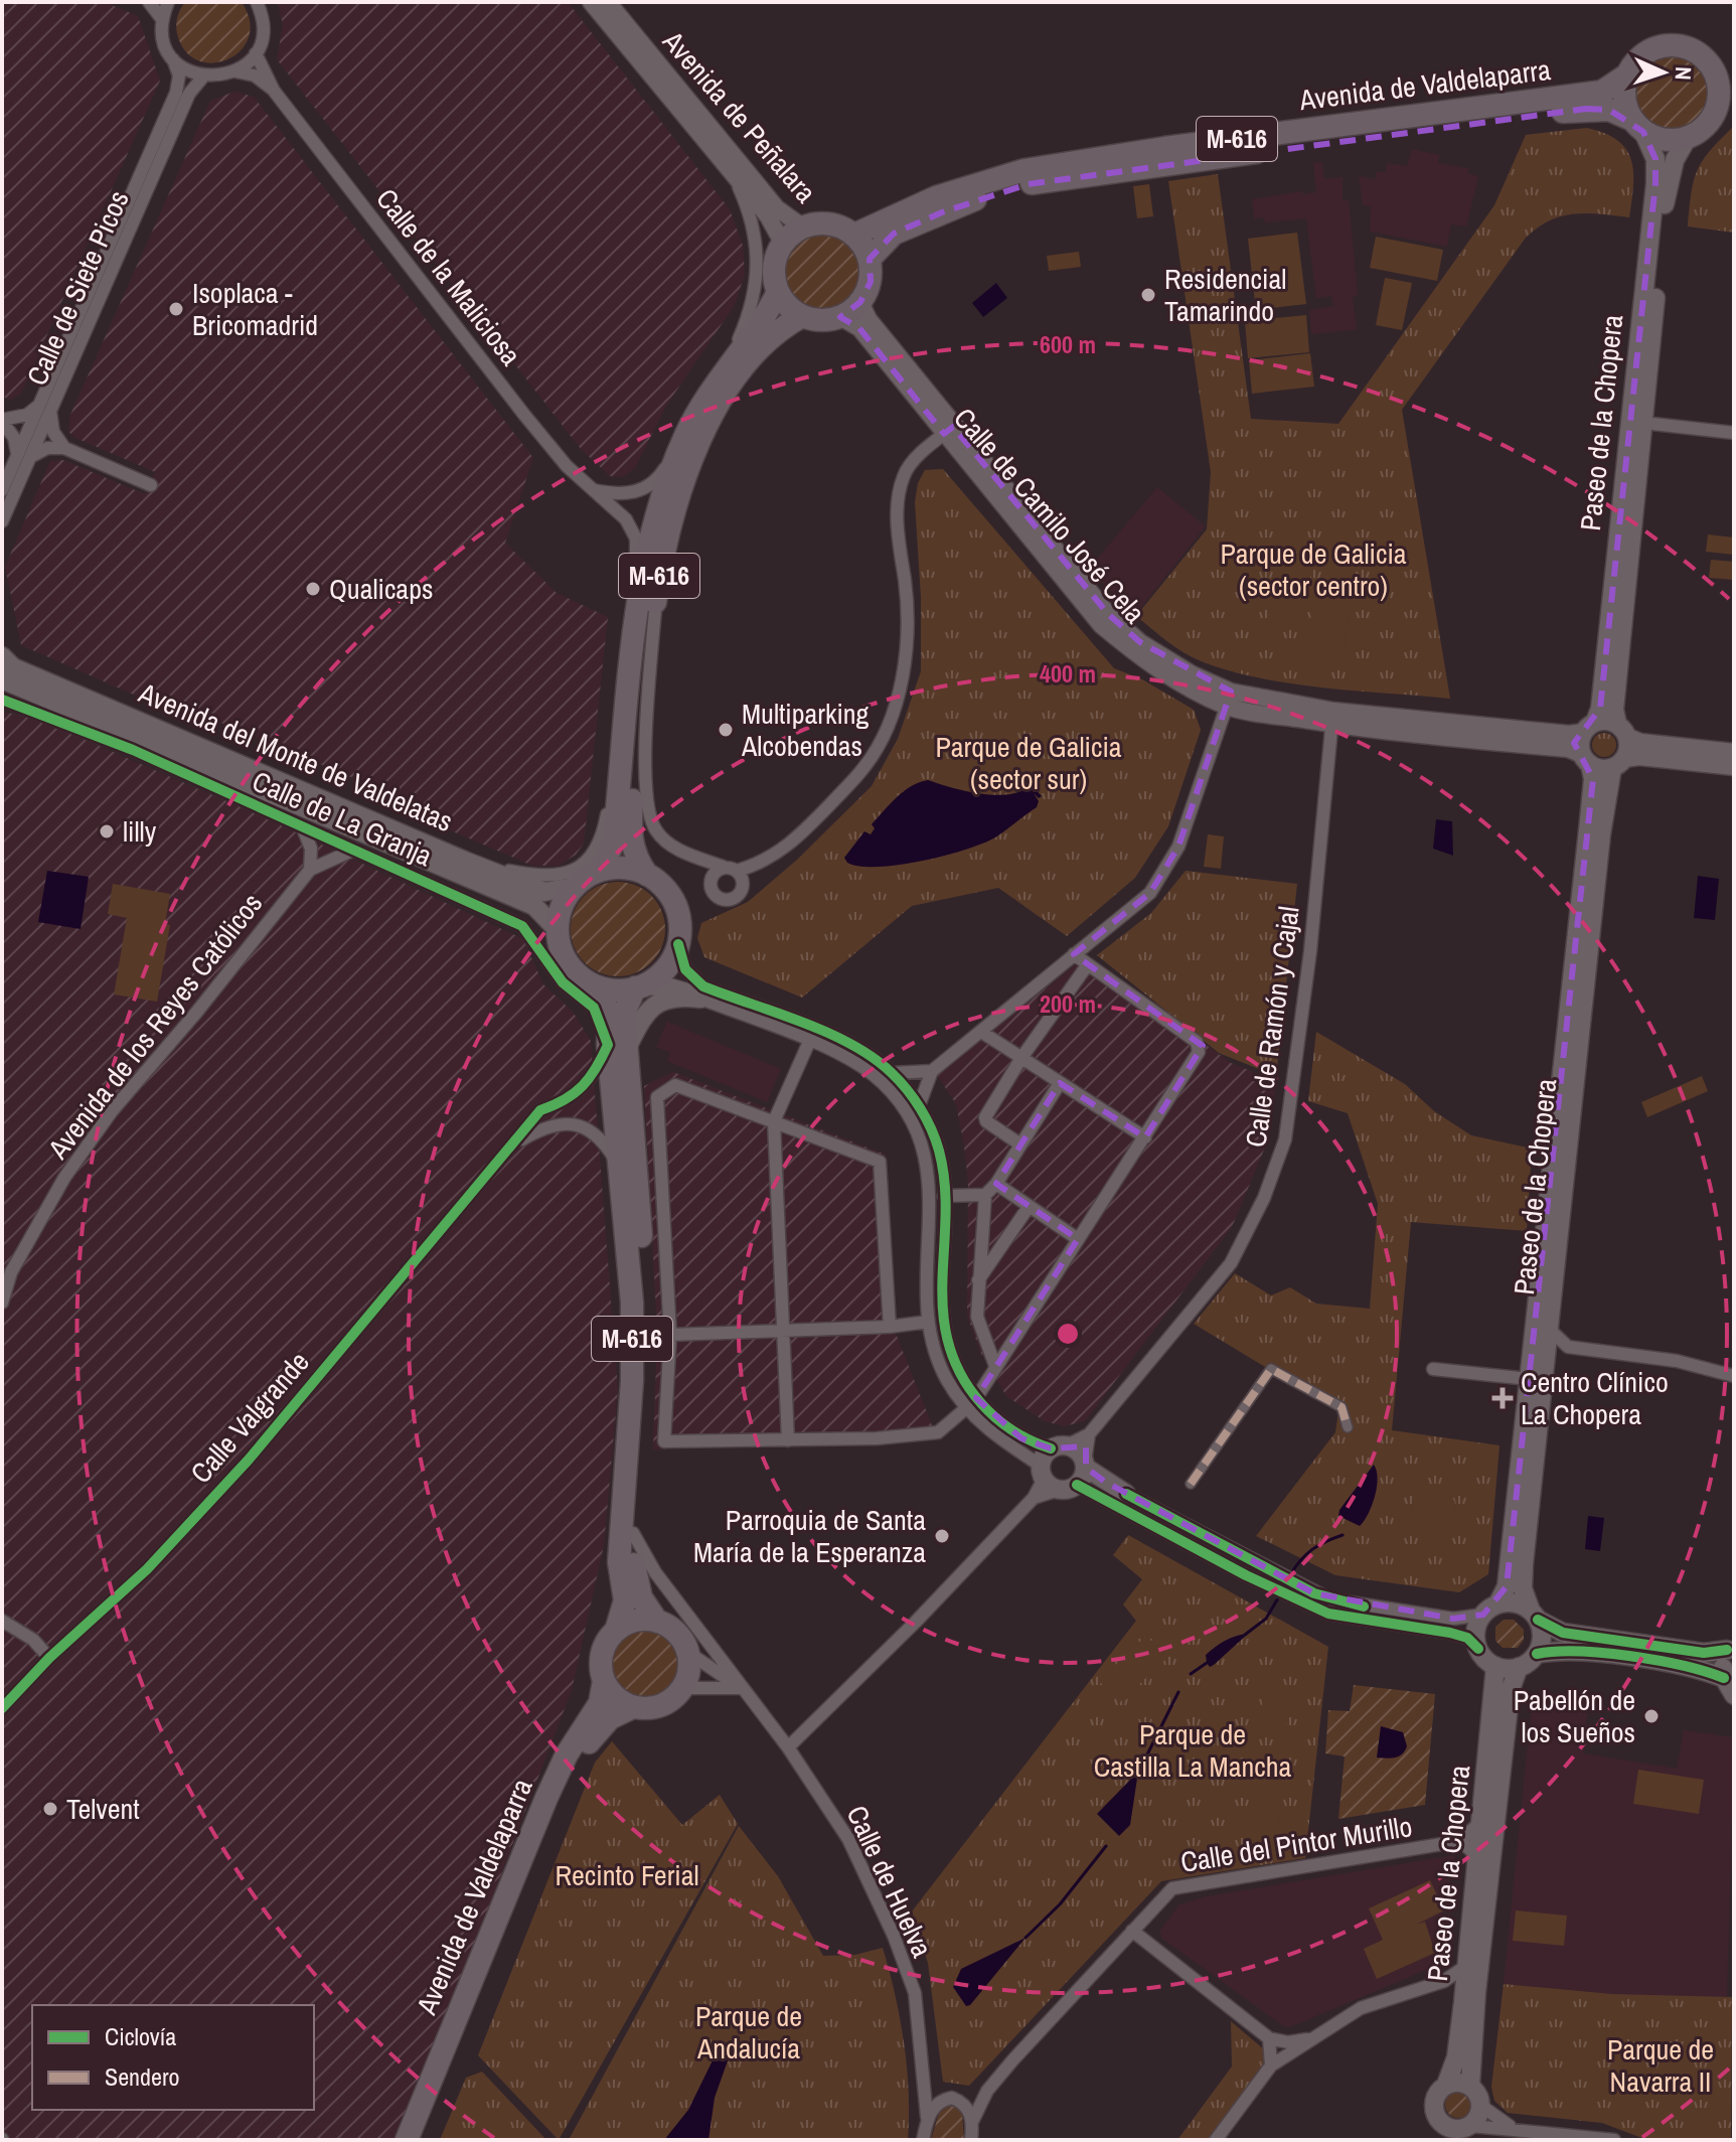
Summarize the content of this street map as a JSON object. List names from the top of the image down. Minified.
{"streets":{"highway":["Avenida de Valdelaparra","M-616"],"main road":["Paseo de la Chopera","Avenida del Monte de Valdelatas"],"street":["Avenida de Peñalara","Calle de la Maliciosa","Calle de Siete Picos","Calle de Camilo José Cela","Calle de La Granja","Avenida de los Reyes Católicos","Calle de Ramón y Cajal","Calle Valgrande","Calle del Pintor Murillo","Calle de Huelva"]},"crossings":[["Avenida de Valdelaparra","Avenida de Peñalara"],["Avenida de Valdelaparra","M-616"],["Avenida de Valdelaparra","Paseo de la Chopera"],["Avenida de Valdelaparra","Calle de Camilo José Cela"],["Avenida de Peñalara","M-616"],["Avenida de Peñalara","Calle de Camilo José Cela"],["M-616","Calle de la Maliciosa"],["M-616","Paseo de la Chopera"],["M-616","Calle de Camilo José Cela"],["M-616","Avenida del Monte de Valdelatas"],["M-616","Calle de La Granja"],["M-616","Calle Valgrande"],["M-616","Calle de Huelva"],["Paseo de la Chopera","Calle de Camilo José Cela"],["Calle de Camilo José Cela","Calle de Ramón y Cajal"],["Calle de La Granja","Avenida de los Reyes Católicos"],["Calle de La Granja","Calle Valgrande"]],"parks":["Parque de Galicia (sector centro)","Parque de Galicia (sector sur)","Parque de Castilla La Mancha","Recinto Ferial","Parque de Andalucía","Parque de Navarra II"],"places":{"other":["Residencial Tamarindo","Isoplaca - Bricomadrid","Qualicaps","Multiparking Alcobendas","lilly","Parroquia de Santa María de la Esperanza","Pabellón de los Sueños","Telvent"],"health":["Centro Clínico La Chopera"]},"legend":["Ciclovía","Sendero"],"north":"right","rings":["600 m","400 m","200 m"]}
